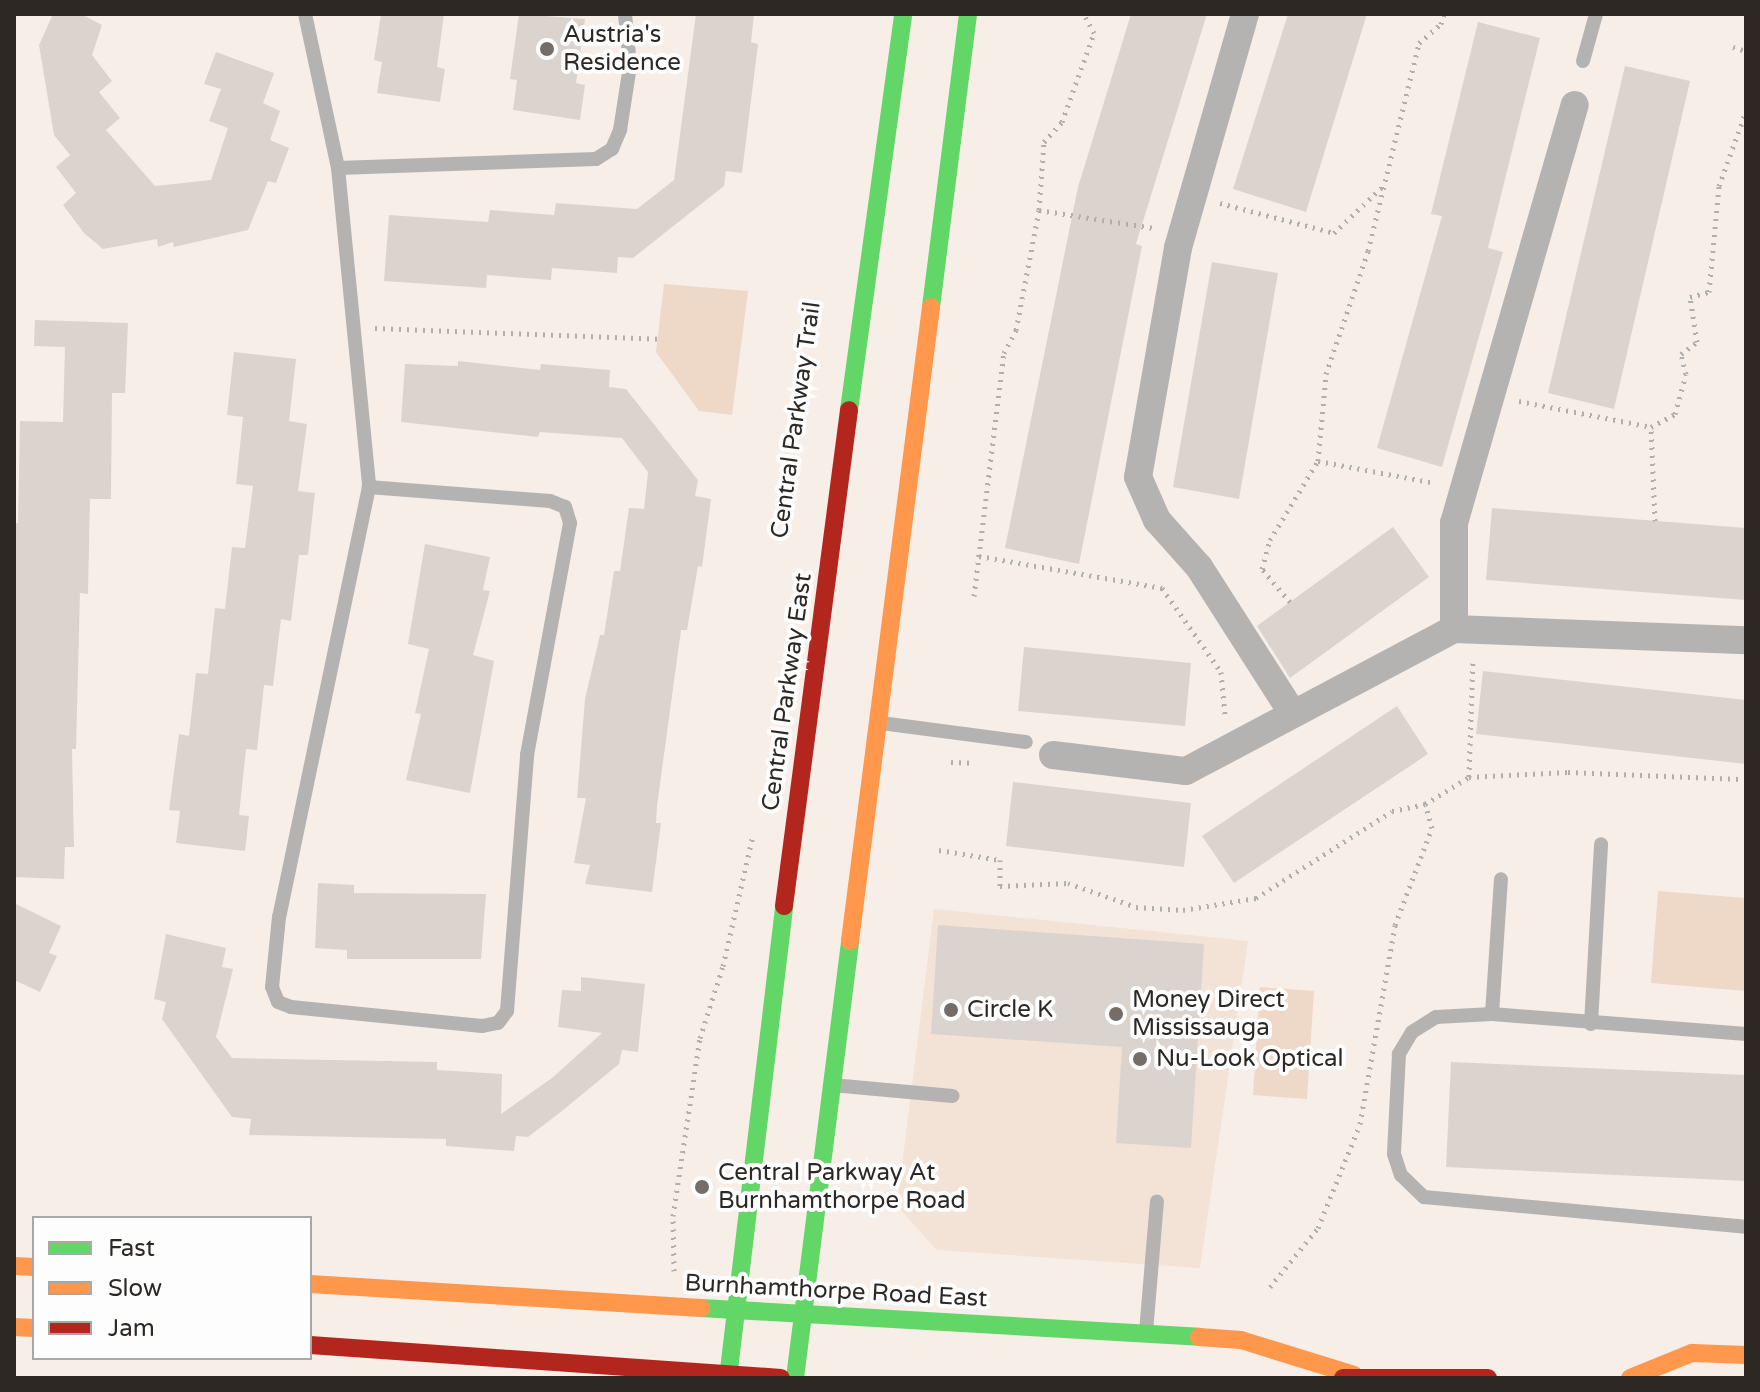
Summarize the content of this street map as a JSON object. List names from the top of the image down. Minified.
{"streets":{"street":["Central Parkway East","Burnhamthorpe Road East"]},"crossings":[["Central Parkway East","Burnhamthorpe Road East"]],"places":["Austria's Residence","Circle K","Money Direct Mississauga","Nu-Look Optical","Central Parkway At Burnhamthorpe Road"],"legend":["Fast","Slow","Jam"]}
